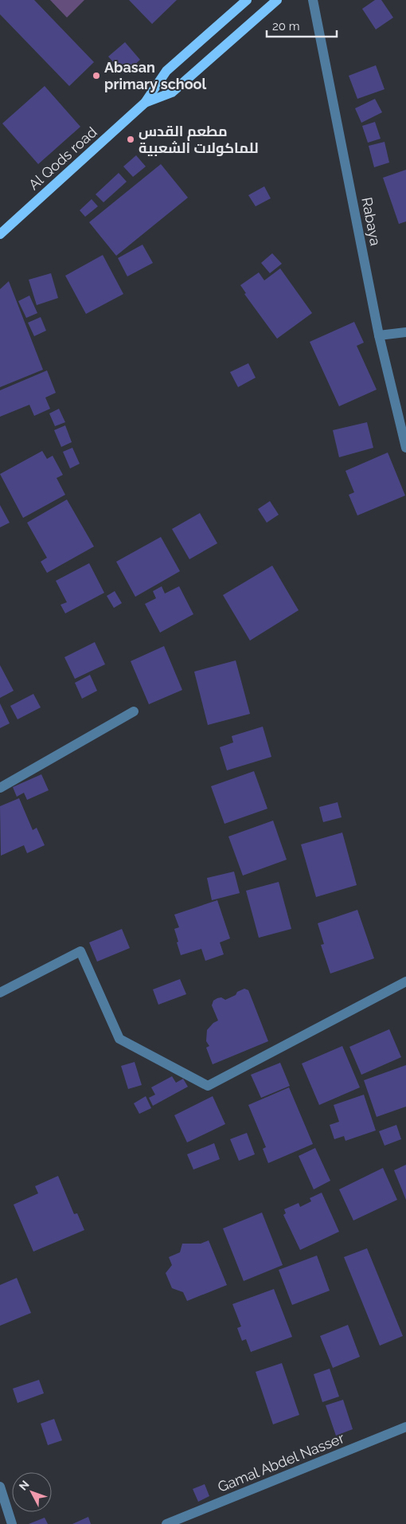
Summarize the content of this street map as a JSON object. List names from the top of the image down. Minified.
{"streets":{"main road":["Al Qods road"],"street":["Rabaya","Gamal Abdel Nasser"]},"places":["Abasan primary school","مطعم القدس للماكولات الشعبية"],"scale_bar":"20 m","north":"top left"}
